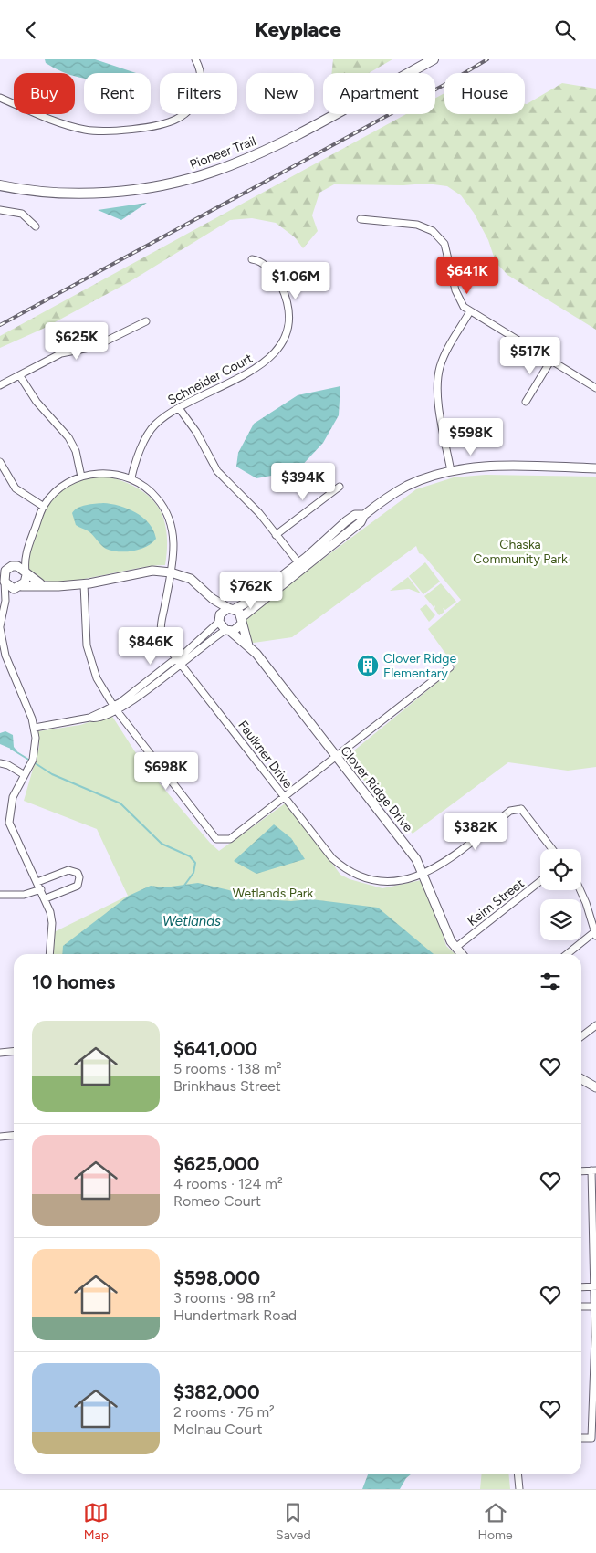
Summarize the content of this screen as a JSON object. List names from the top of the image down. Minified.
{"streets":{"main road":["Pioneer Trail"],"street":["Schneider Court","Faulkner Drive","Clover Ridge Drive","Keim Street"]},"crossings":[["Schneider Court","Faulkner Drive"],["Faulkner Drive","Clover Ridge Drive"],["Clover Ridge Drive","Keim Street"]],"water":["Wetlands"],"parks":["Chaska Community Park","Wetlands Park"],"places":{"building":["Clover Ridge Elementary"]},"page":{"header":"Keyplace","chip":["Buy","Rent","Filters","New","Apartment","House"],"price":["$641K","$1.06M","$625K","$517K","$598K","$394K","$762K","$846K","$698K","$382K"],"heading":"10 homes","list":[{"name":"$641,000","note":"5 rooms · 138 m² · Brinkhaus Street"},{"name":"$625,000","note":"4 rooms · 124 m² · Romeo Court"},{"name":"$598,000","note":"3 rooms · 98 m² · Hundertmark Road"},{"name":"$382,000","note":"2 rooms · 76 m² · Molnau Court"}],"tabs":["Map","Saved","Home"]}}
